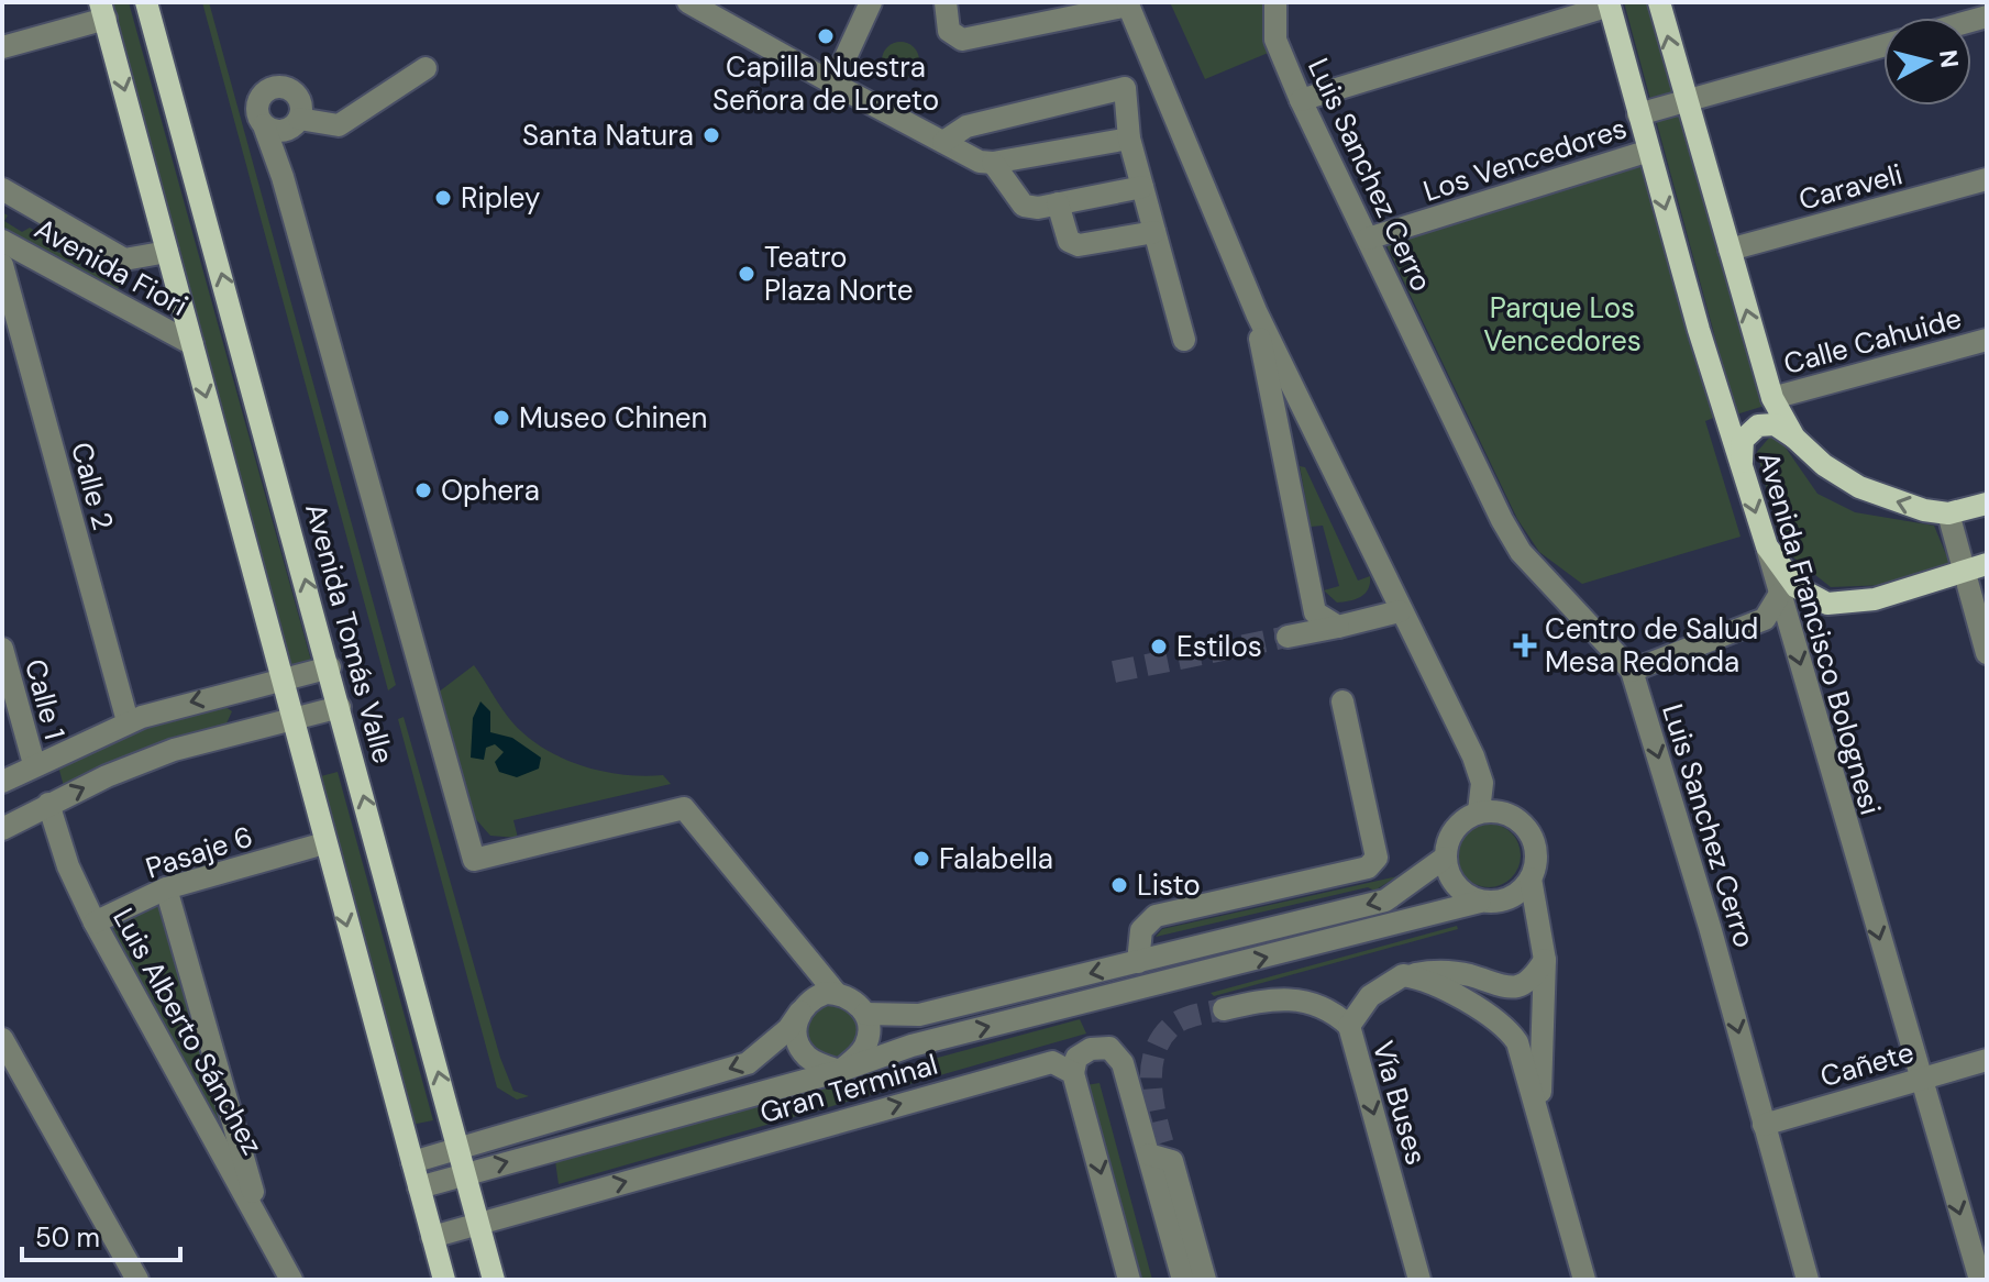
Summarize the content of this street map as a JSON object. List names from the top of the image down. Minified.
{"streets":{"main road":["Avenida Tomás Valle","Avenida Francisco Bolognesi"],"street":["Los Vencedores","Luis Sanchez Cerro","Caraveli","Avenida Fiori","Calle Cahuide","Calle 2","Calle 1","Pasaje 6","Luis Alberto Sánchez","Cañete","Gran Terminal","Vía Buses"]},"crossings":[["Los Vencedores","Luis Sanchez Cerro"],["Los Vencedores","Avenida Francisco Bolognesi"],["Luis Sanchez Cerro","Cañete"],["Avenida Tomás Valle","Gran Terminal"],["Avenida Francisco Bolognesi","Cañete"],["Pasaje 6","Luis Alberto Sánchez"]],"one_way":["Avenida Francisco Bolognesi"],"parks":["Parque Los Vencedores"],"places":{"other":["Capilla Nuestra Señora de Loreto","Santa Natura","Ripley","Teatro Plaza Norte","Museo Chinen","Ophera","Estilos","Falabella","Listo"],"health":["Centro de Salud Mesa Redonda"]},"scale_bar":"50 m","north":"right"}
